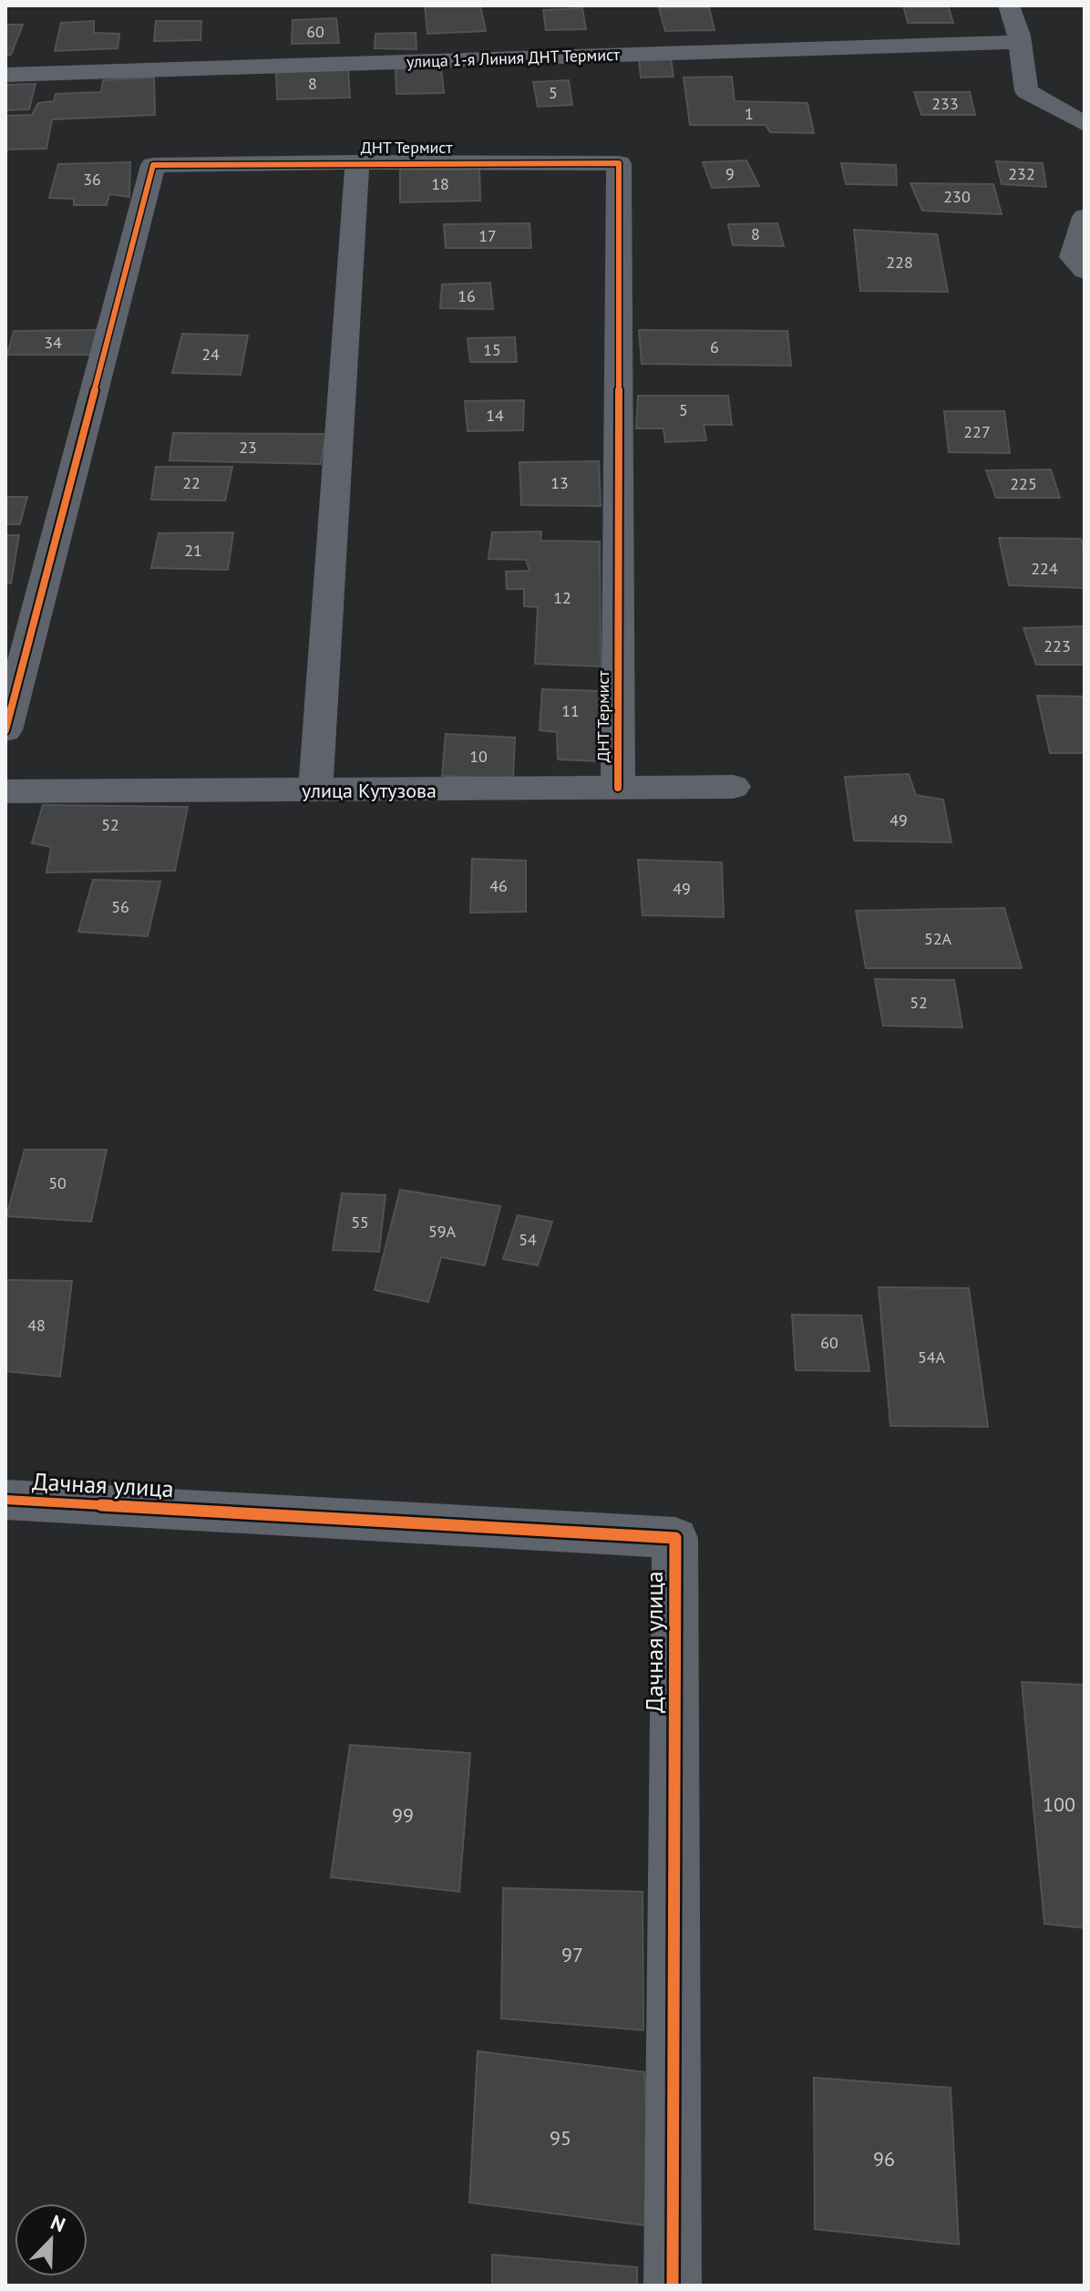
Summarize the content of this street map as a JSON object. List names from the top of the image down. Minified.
{"streets":{"street":["улица 1-я Линия ДНТ Термист","ДНТ Термист","улица Кутузова","Дачная улица"]},"crossings":[["ДНТ Термист","улица Кутузова"]],"house_numbers":["60","8","5","233","1","9","232","36","18","230","8","17","228","16","34","6","15","24","5","14","227","23","22","13","225","21","224","12","223","11","10","49","52","46","49","56","52А","52","50","55","59А","54","48","60","54А","100","99","97","95","96"],"north":"top right"}
